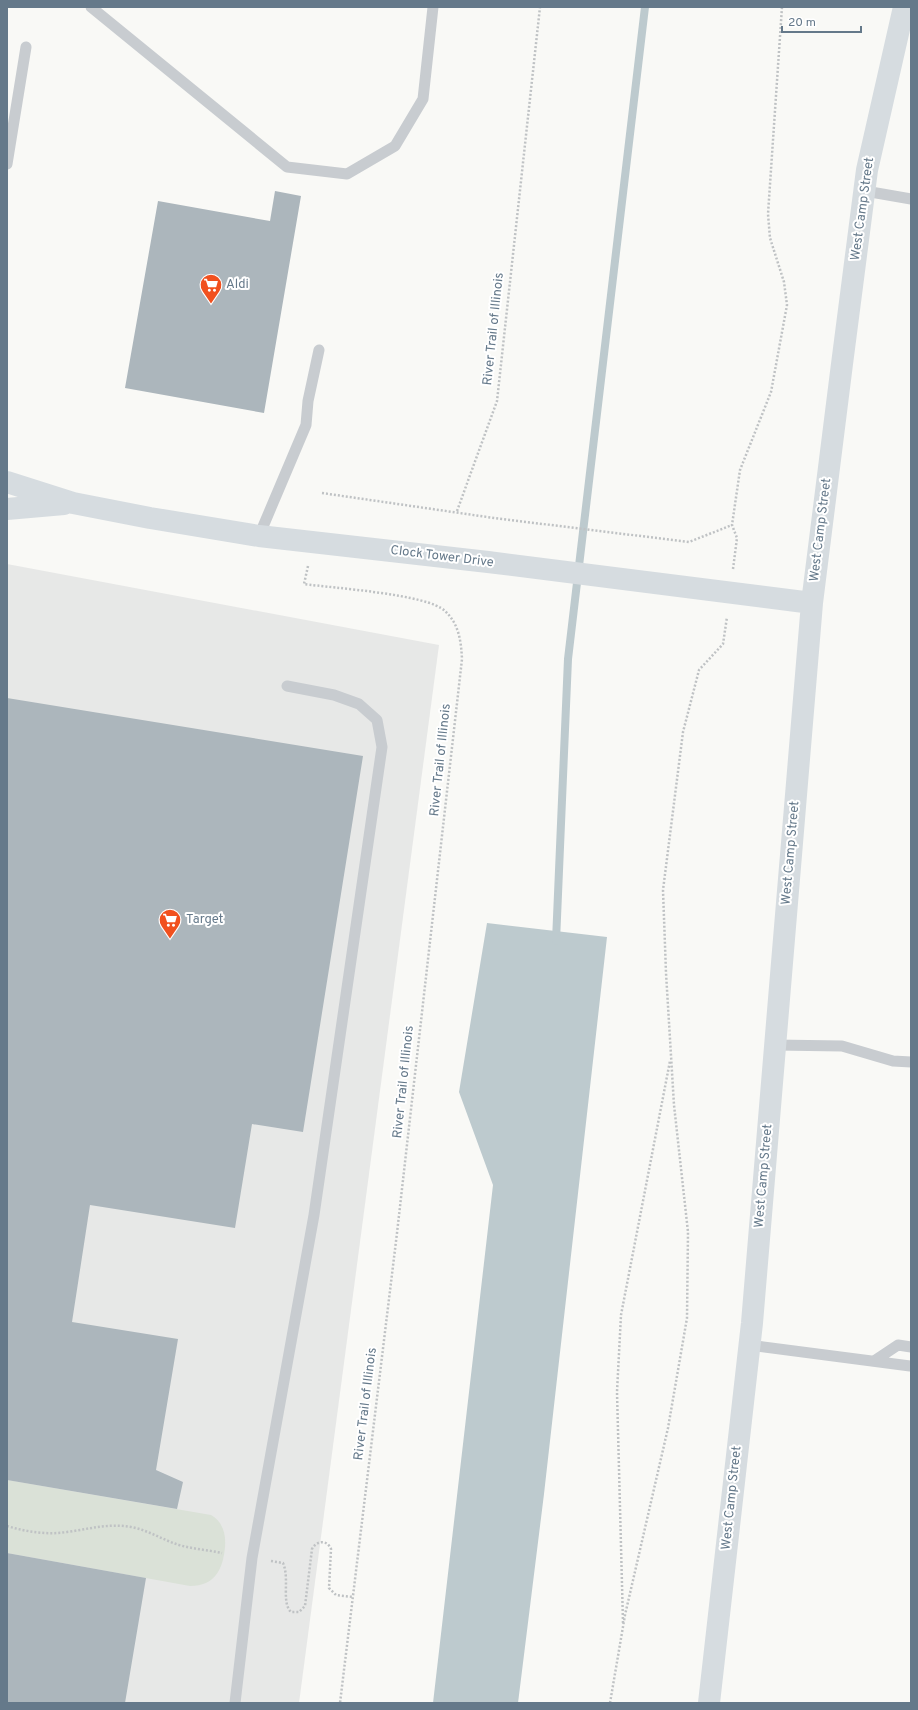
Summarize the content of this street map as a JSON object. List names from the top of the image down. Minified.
{"streets":{"main road":["West Camp Street","Clock Tower Drive"],"path":["River Trail of Illinois"]},"crossings":[["West Camp Street","Clock Tower Drive"]],"places":{"supermarket":["Aldi","Target"]},"scale_bar":"20 m"}
